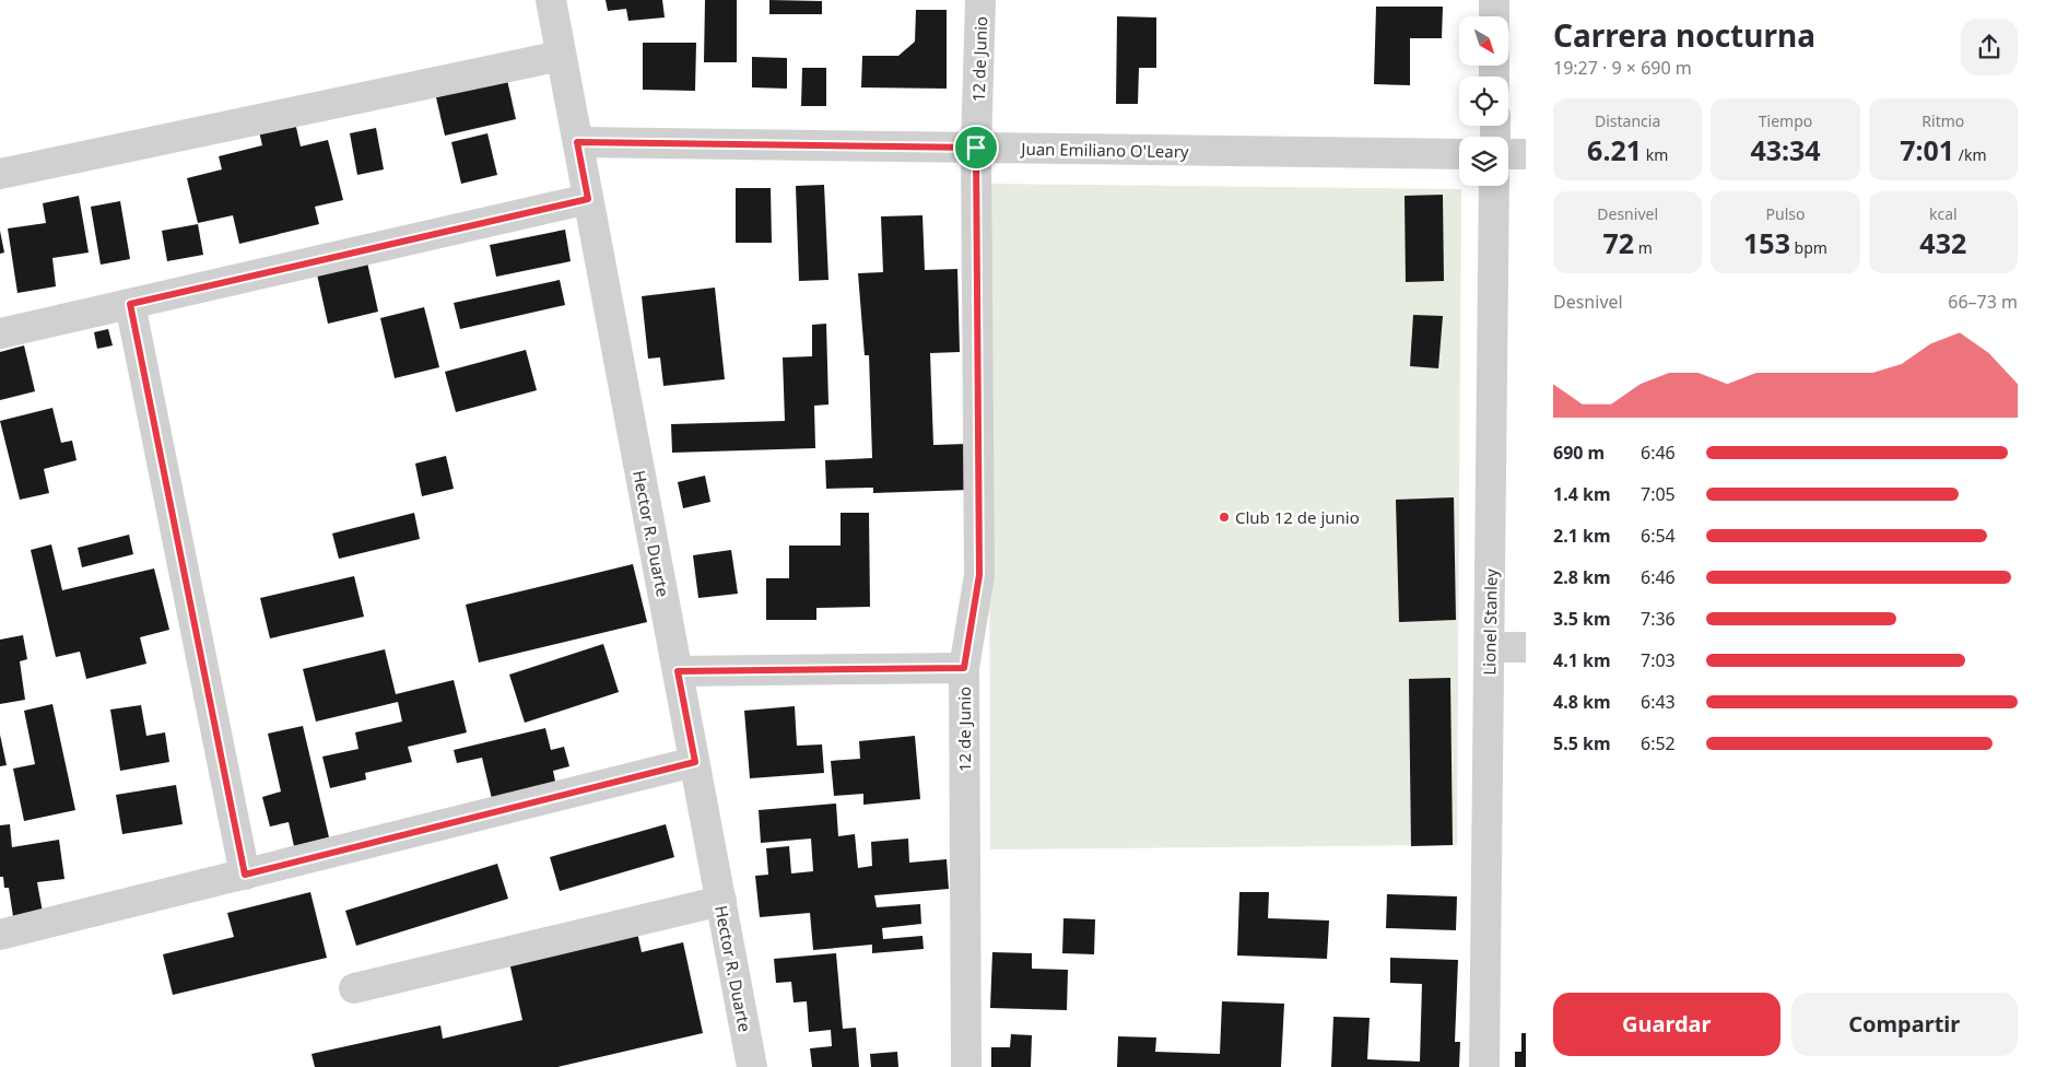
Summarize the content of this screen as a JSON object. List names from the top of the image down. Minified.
{"streets":{"street":["12 de Junio","Juan Emiliano O'Leary","Hector R. Duarte","Lionel Stanley"]},"crossings":[["12 de Junio","Juan Emiliano O'Leary"],["Juan Emiliano O'Leary","Hector R. Duarte"]],"places":["Club 12 de junio"],"north":"bottom right","page":{"heading":["Carrera nocturna","19:27 · 9 × 690 m"],"stats":[["Distancia","6.21 km"],["Tiempo","43:34"],["Ritmo","7:01 /km"],["Desnivel","72 m"],["Pulso","153 bpm"],["kcal","432"]],"chart":["Desnivel","66–73 m"],"list":[{"name":"690 m","note":"6:46"},{"name":"1.4 km","note":"7:05"},{"name":"2.1 km","note":"6:54"},{"name":"2.8 km","note":"6:46"},{"name":"3.5 km","note":"7:36"},{"name":"4.1 km","note":"7:03"},{"name":"4.8 km","note":"6:43"},{"name":"5.5 km","note":"6:52"}],"buttons":["Guardar","Compartir"]}}
